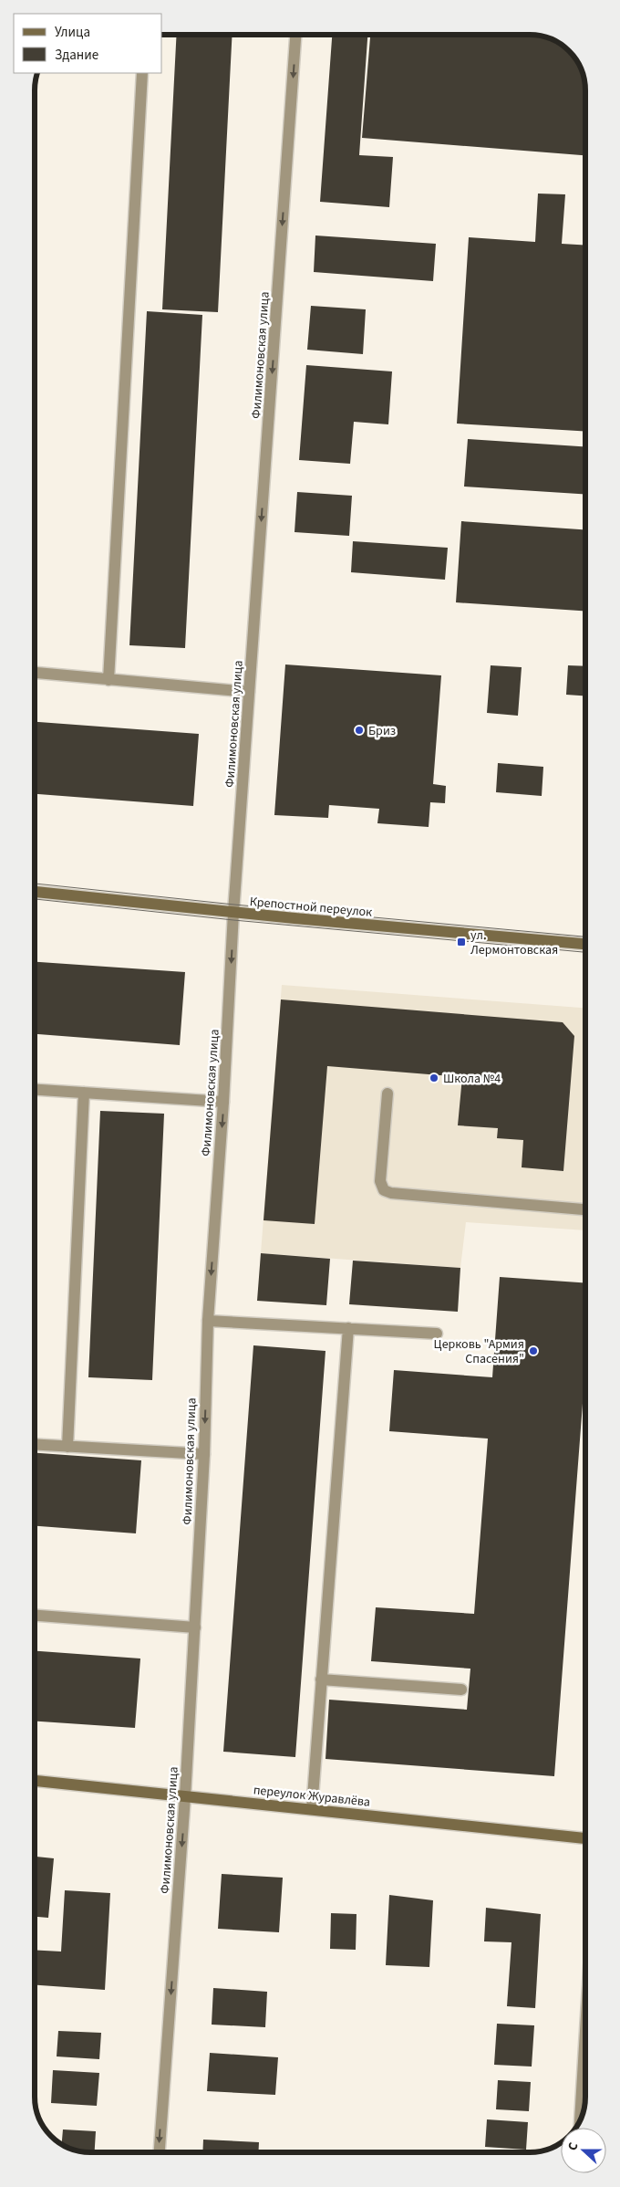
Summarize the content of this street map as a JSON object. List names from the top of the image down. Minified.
{"streets":{"street":["Филимоновская улица","Крепостной переулок","переулок Журавлёва"]},"crossings":[["Филимоновская улица","Крепостной переулок"],["Филимоновская улица","переулок Журавлёва"]],"one_way":["Филимоновская улица"],"places":{"other":["Бриз","Школа №4","Церковь \"Армия Спасения\""],"transit":["ул. Лермонтовская"]},"legend":["Улица","Здание"],"north":"left"}
